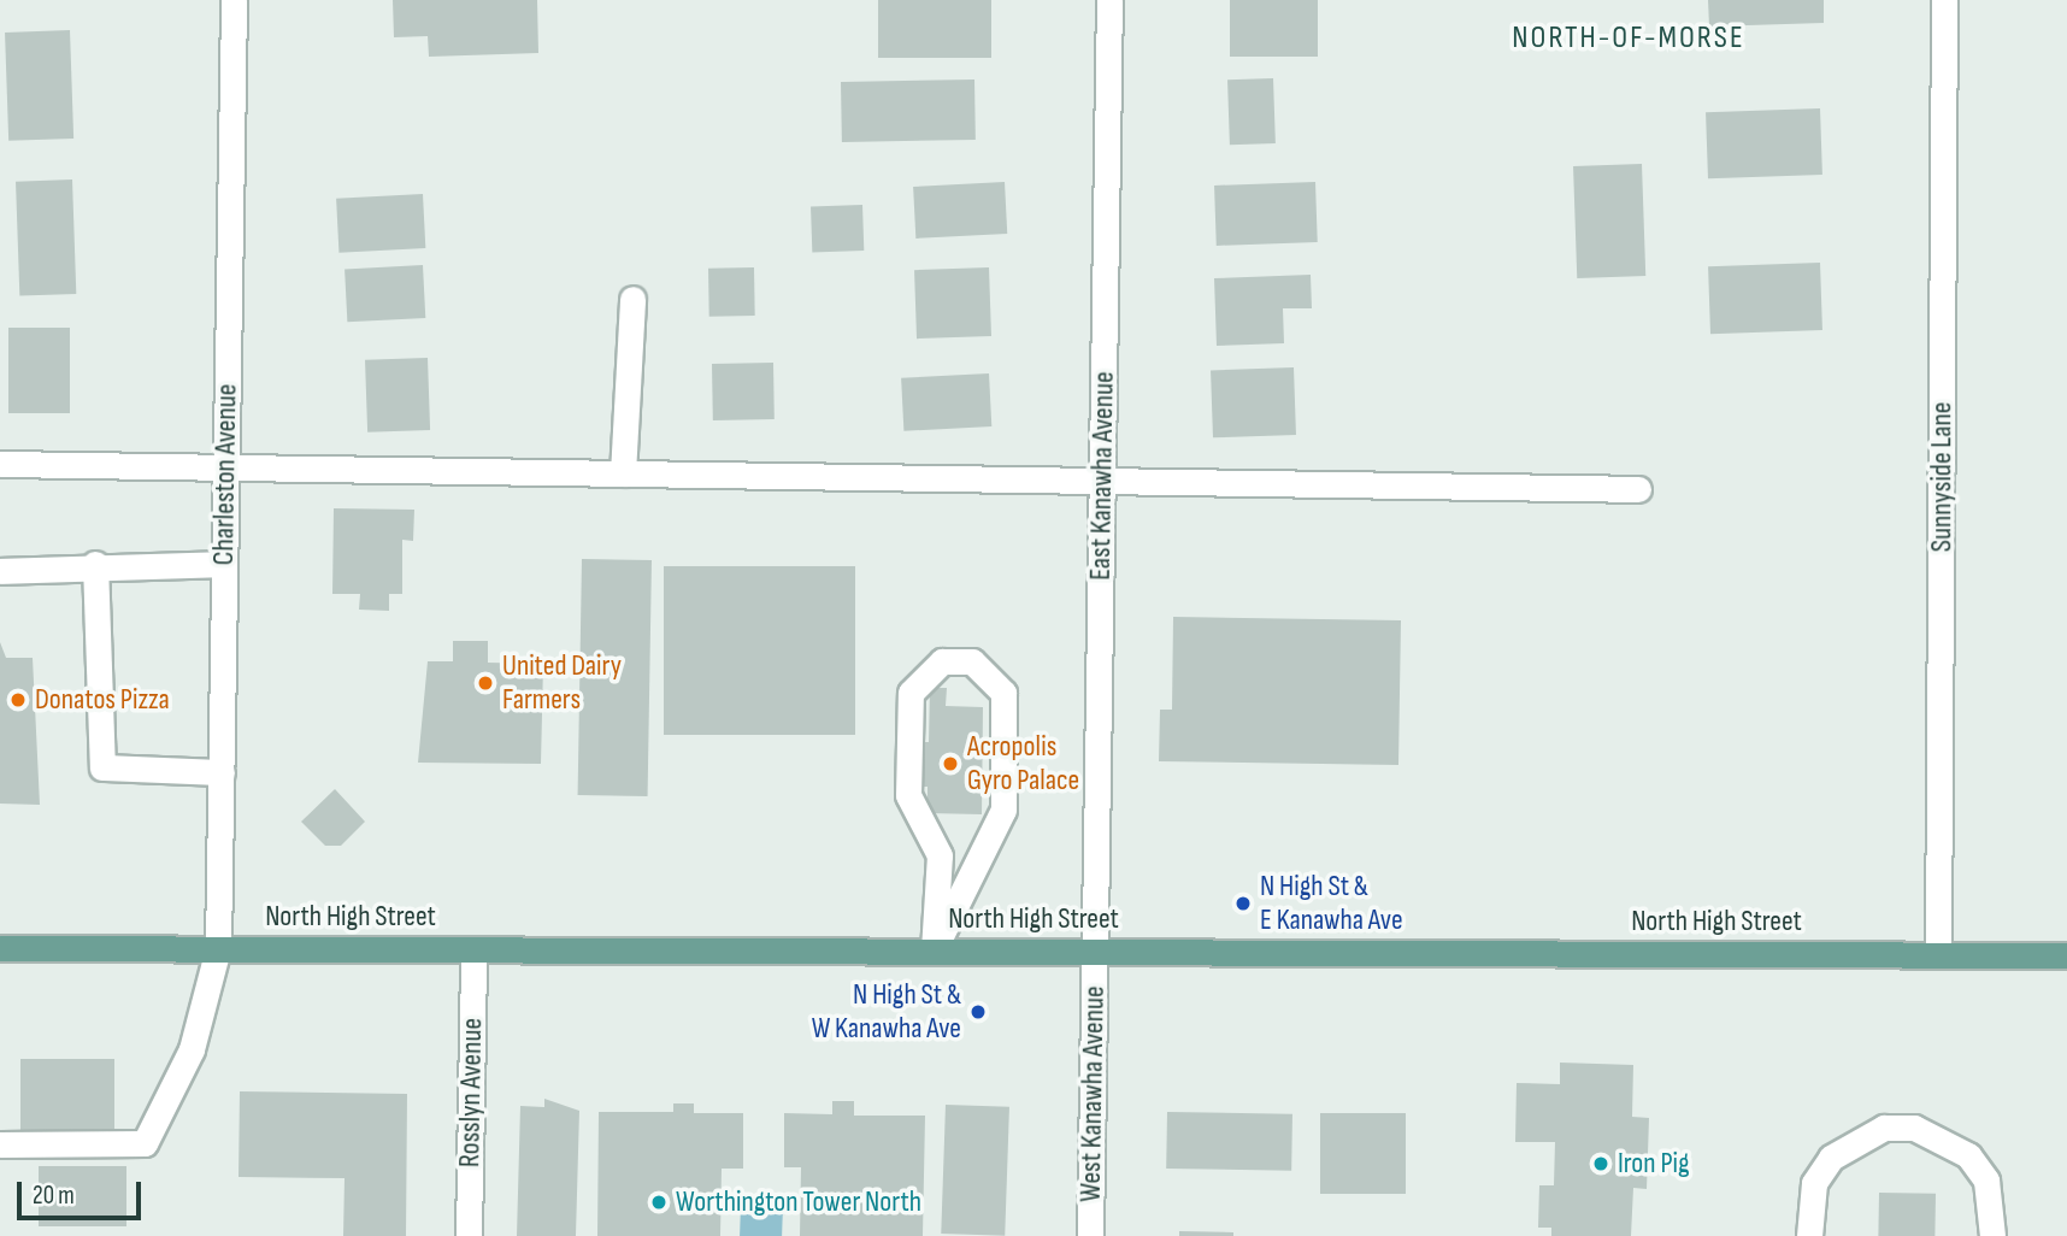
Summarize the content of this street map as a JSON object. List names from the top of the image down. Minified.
{"streets":{"main road":["North High Street"],"street":["Charleston Avenue","East Kanawha Avenue","Sunnyside Lane","Rosslyn Avenue","West Kanawha Avenue"]},"crossings":[["Charleston Avenue","North High Street"],["East Kanawha Avenue","North High Street"],["East Kanawha Avenue","West Kanawha Avenue"],["Sunnyside Lane","North High Street"],["North High Street","Rosslyn Avenue"],["North High Street","West Kanawha Avenue"]],"districts":["NORTH-OF-MORSE"],"places":["United Dairy Farmers","Donatos Pizza","Acropolis Gyro Palace","N High St & E Kanawha Ave","N High St & W Kanawha Ave","Iron Pig","Worthington Tower North"],"scale_bar":"20 m"}
